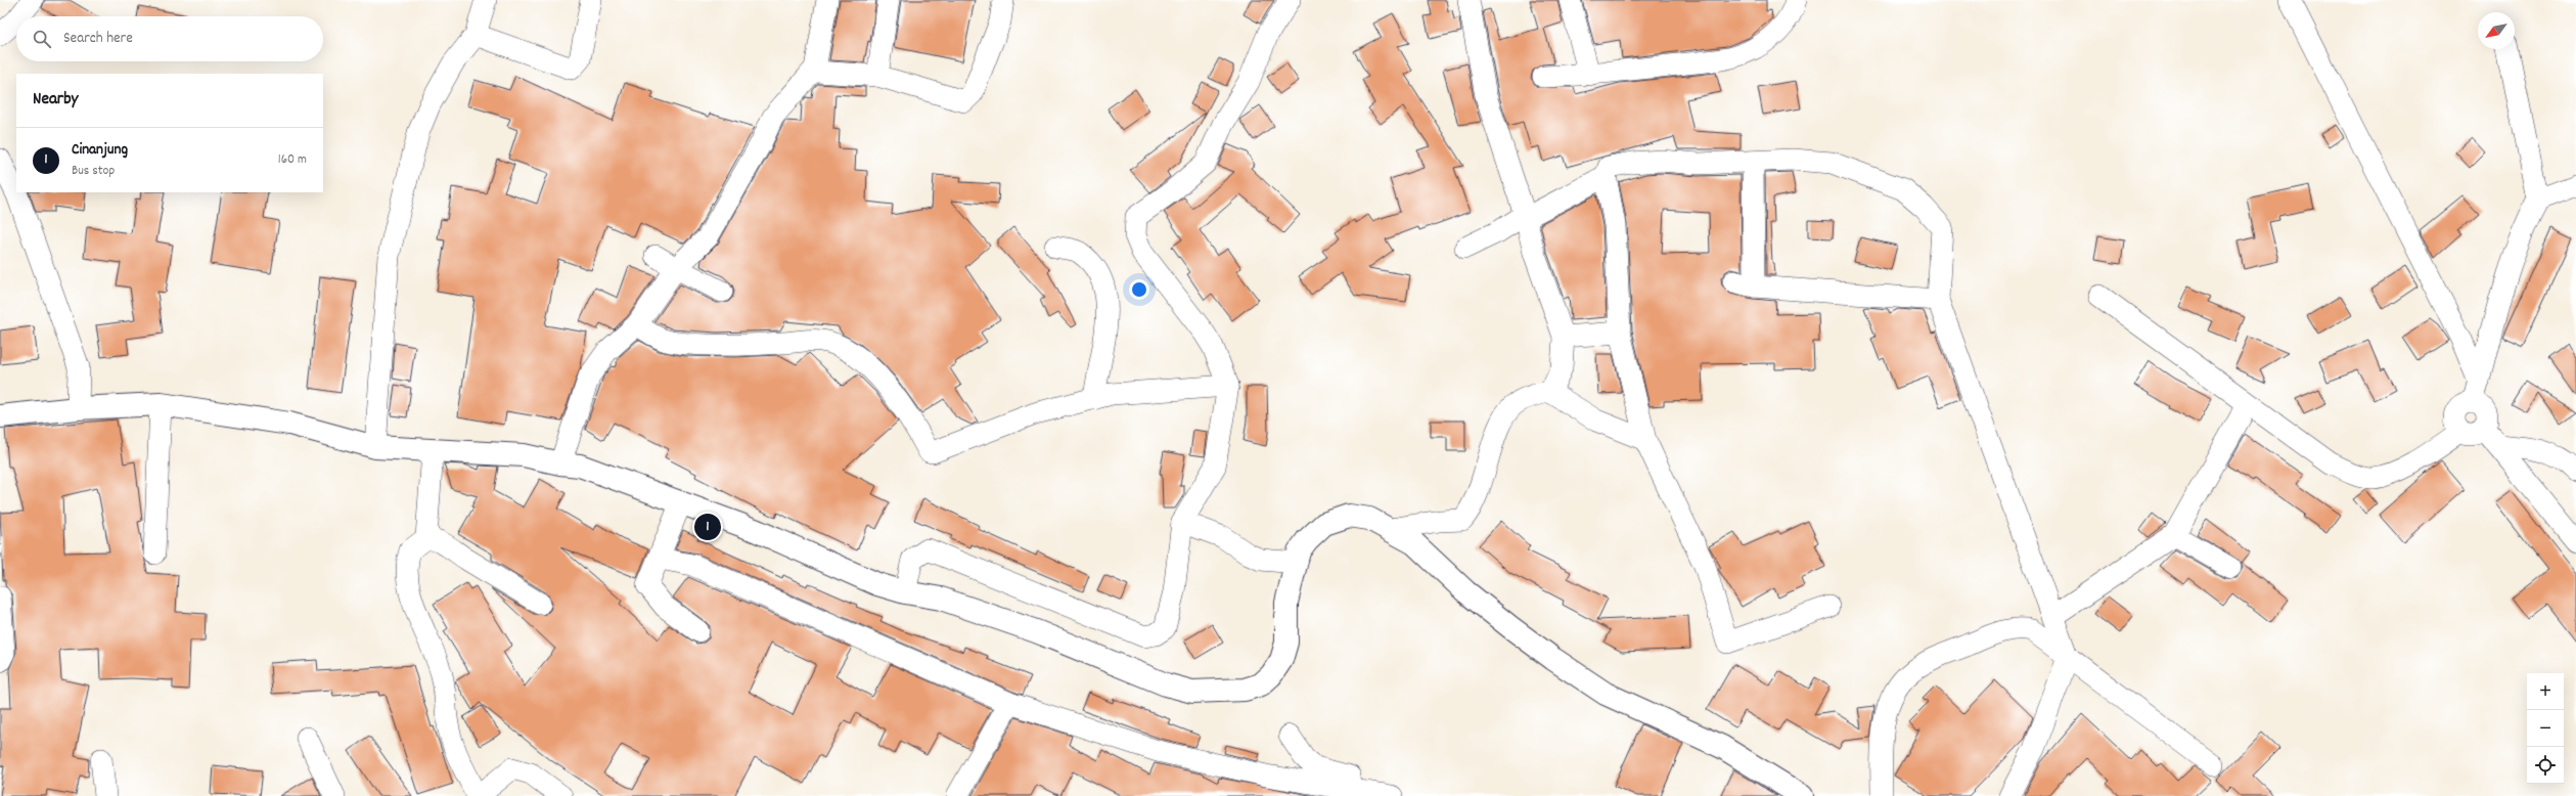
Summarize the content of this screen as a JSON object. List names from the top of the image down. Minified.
{"north":"bottom left","page":{"search":"Search here","heading":"Nearby","list":[{"mark":"1","name":"Cinanjung","note":"Bus stop","value":"160 m"}],"pins":"1","map_buttons":["+","−"]}}
